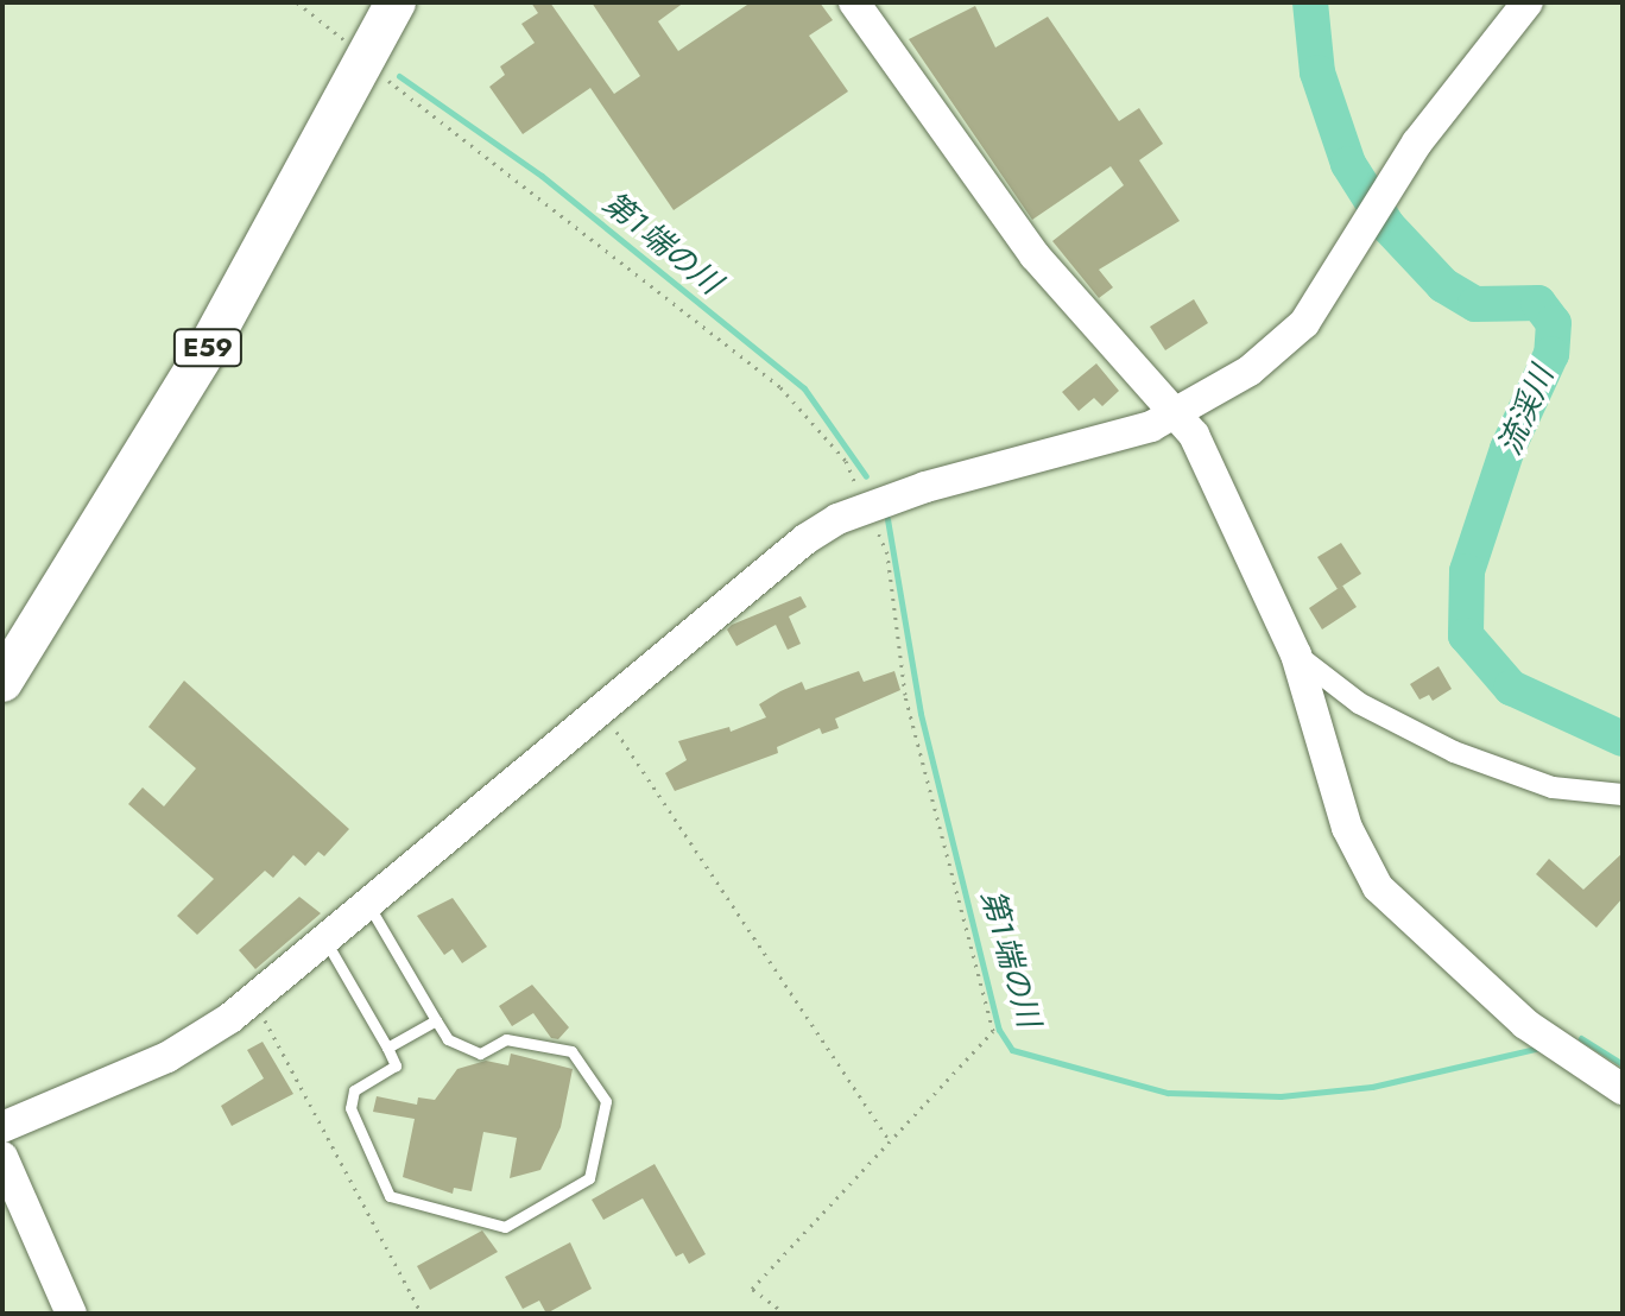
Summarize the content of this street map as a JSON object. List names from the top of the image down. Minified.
{"streets":{"highway":["E59"]},"water":["第１端の川","流渓川"]}
